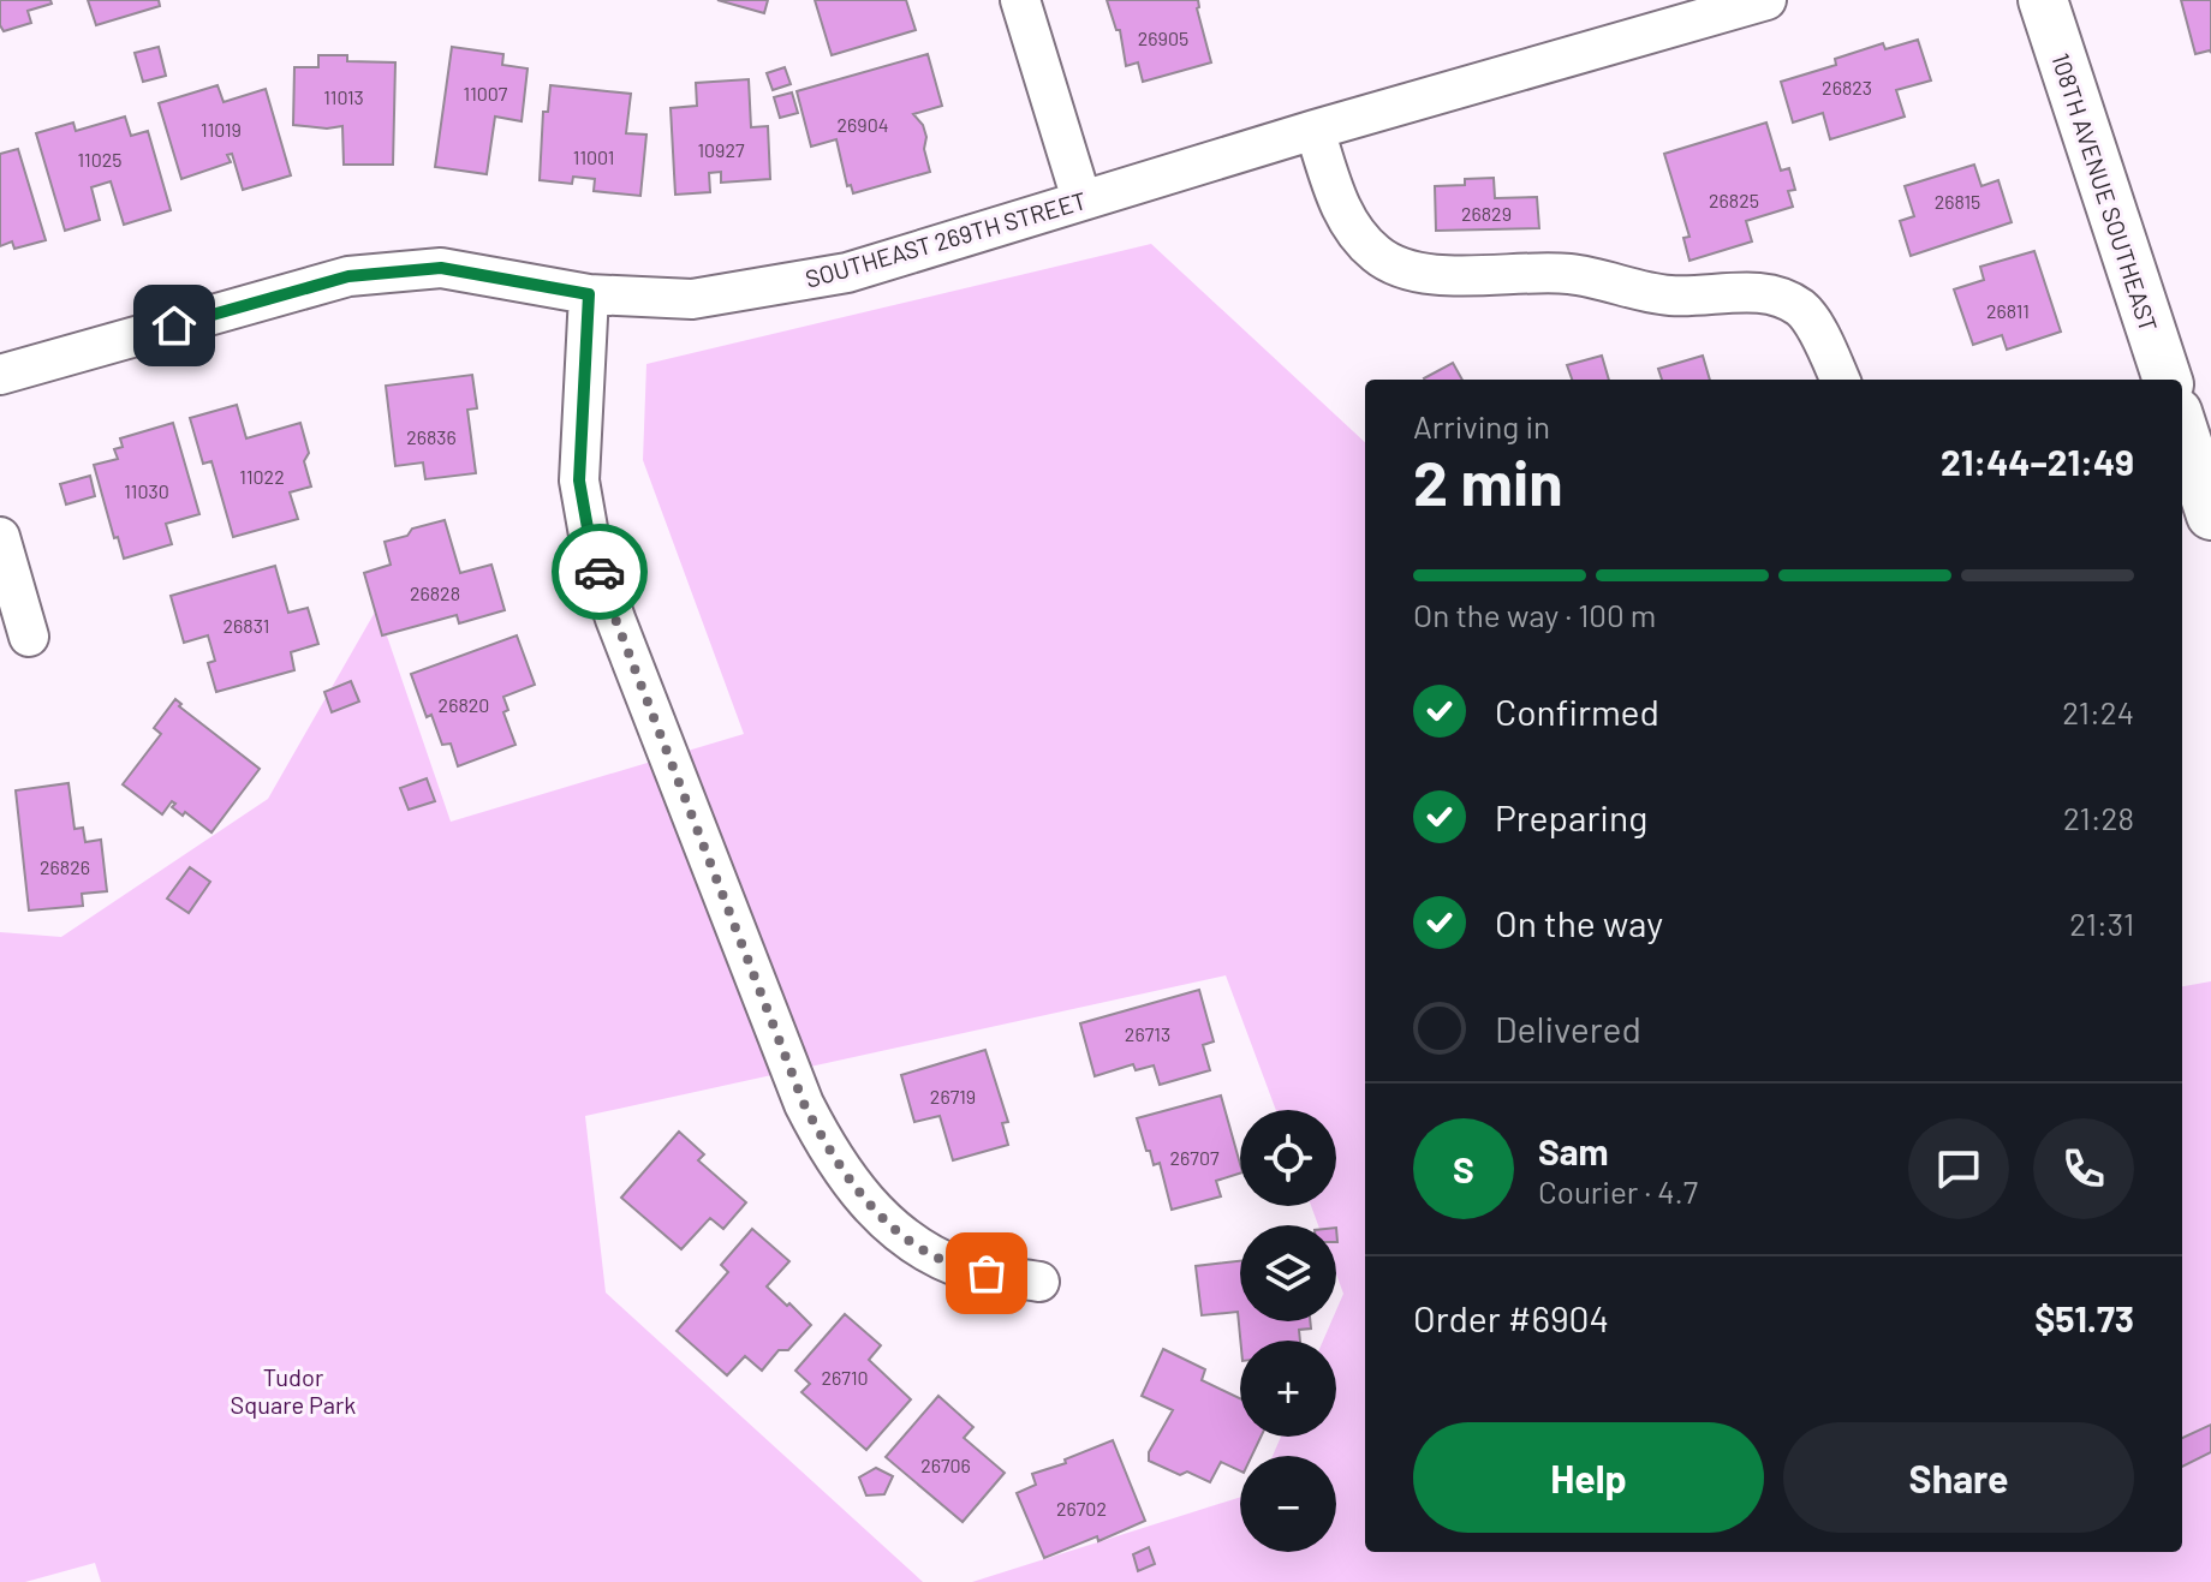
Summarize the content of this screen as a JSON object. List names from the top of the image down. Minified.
{"streets":{"street":["108TH AVENUE SOUTHEAST","SOUTHEAST 269TH STREET"]},"parks":["Tudor Square Park"],"house_numbers":["26905","26823","11007","11013","26904","11019","10927","11001","11025","26825","26815","26829","26811","26836","11022","11030","26828","26831","26820","26826","26713","26719","26707","26710","26706","26702"],"page":{"heading":["2 min","Arriving in","21:44–21:49"],"panel":["Sam","Courier · 4.7","Order #6904","$51.73"],"bar":"On the way · 100 m","list":[["Confirmed","21:24"],["Preparing","21:28"],["On the way","21:31"],"Delivered"],"map_buttons":["+","−"],"round":"S","buttons":["Help","Share"]}}
